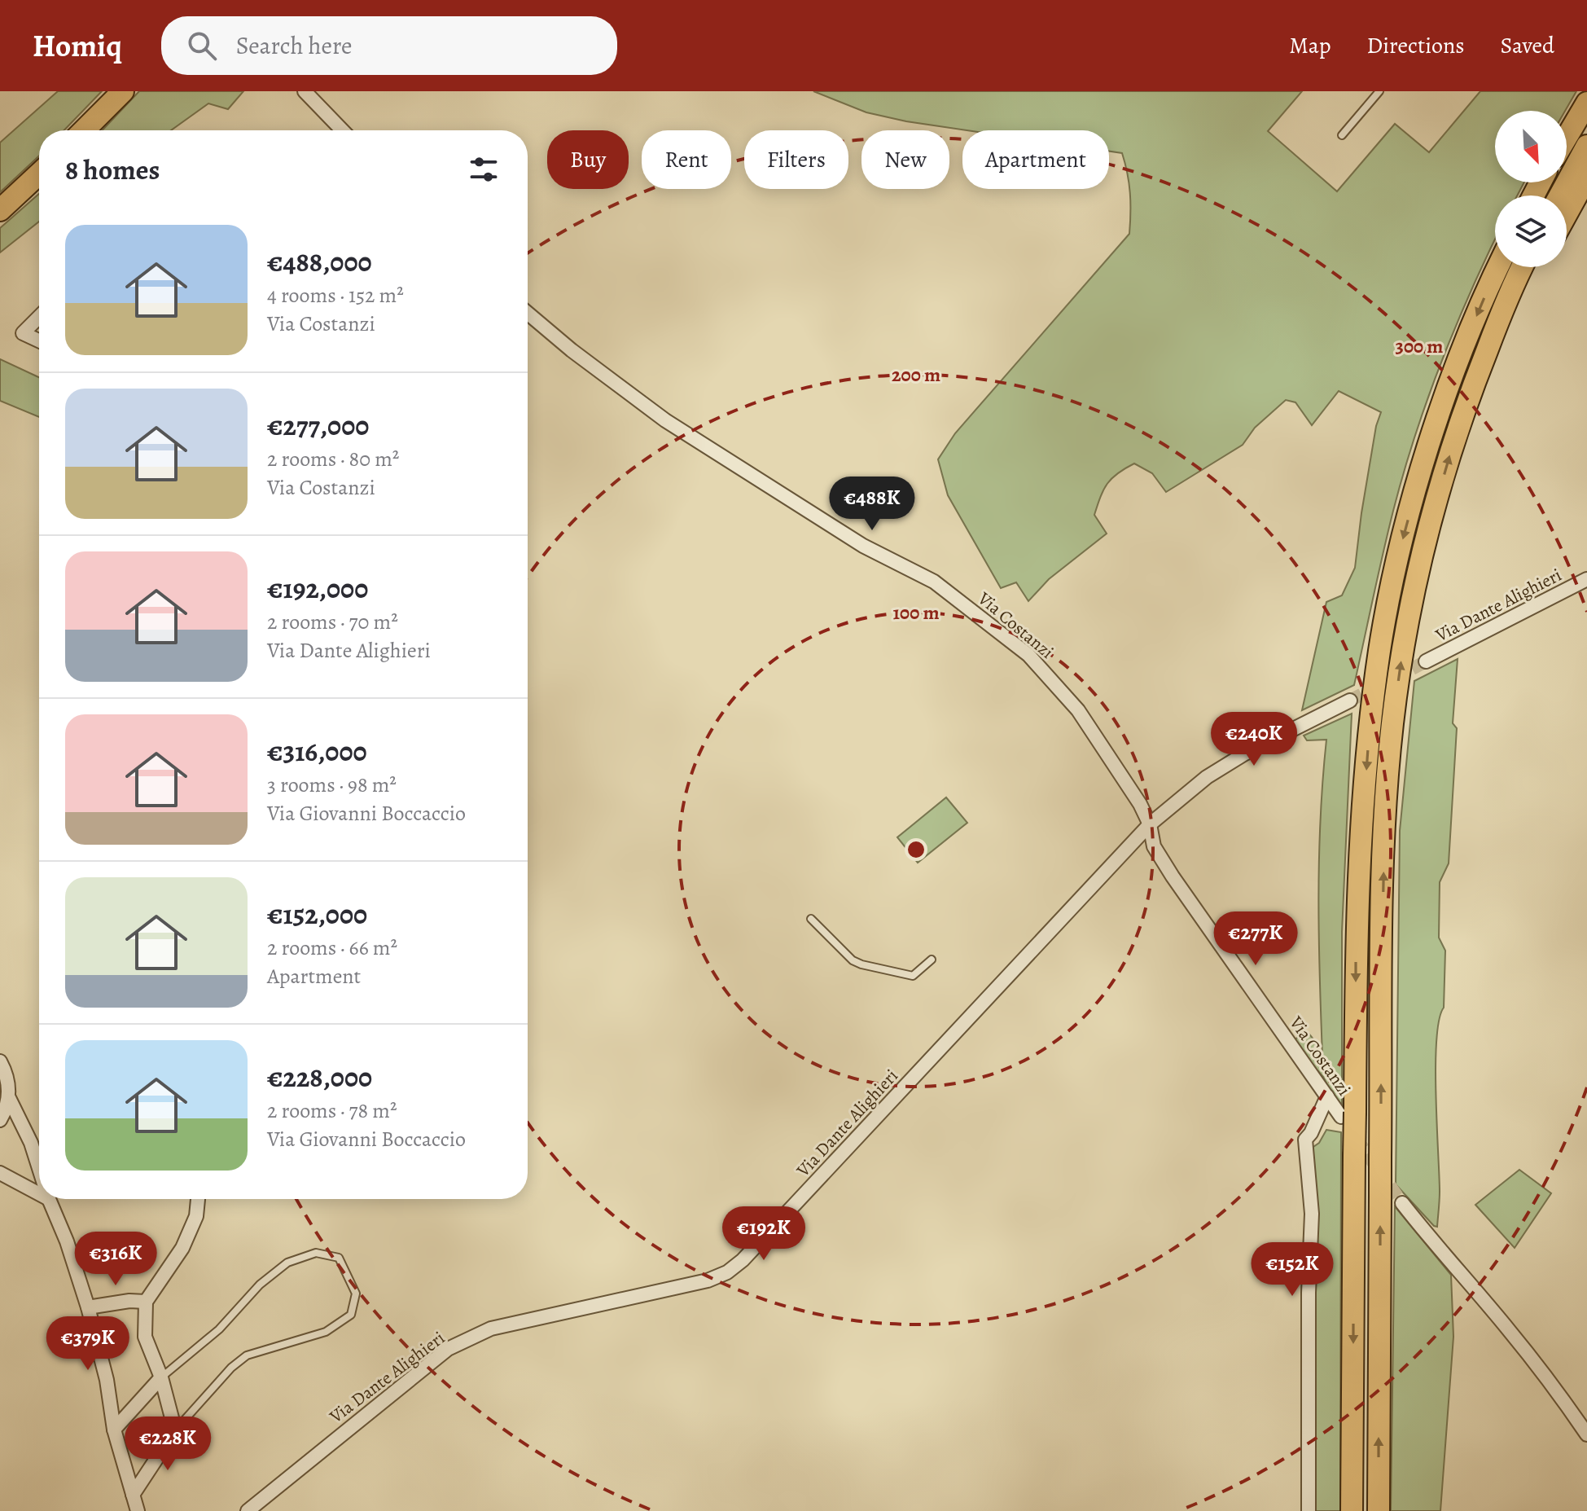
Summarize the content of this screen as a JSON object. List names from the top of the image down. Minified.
{"streets":{"street":["Via Dante Alighieri","Via Costanzi"]},"crossings":[["Via Dante Alighieri","Via Costanzi"]],"north":"bottom right","page":{"header":"Homiq","search":"Search here","nav":["Map","Directions","Saved"],"chip":["Buy","Rent","Filters","New","Apartment"],"heading":"8 homes","list":[{"name":"€488,000","note":"4 rooms · 152 m² · Via Costanzi"},{"name":"€277,000","note":"2 rooms · 80 m² · Via Costanzi"},{"name":"€192,000","note":"2 rooms · 70 m² · Via Dante Alighieri"},{"name":"€316,000","note":"3 rooms · 98 m² · Via Giovanni Boccaccio"},{"name":"€152,000","note":"2 rooms · 66 m² · Apartment"},{"name":"€228,000","note":"2 rooms · 78 m² · Via Giovanni Boccaccio"}],"price":["€488K","€240K","€277K","€192K","€316K","€152K","€379K","€228K"]},"rings":["300 m","200 m","100 m"]}
